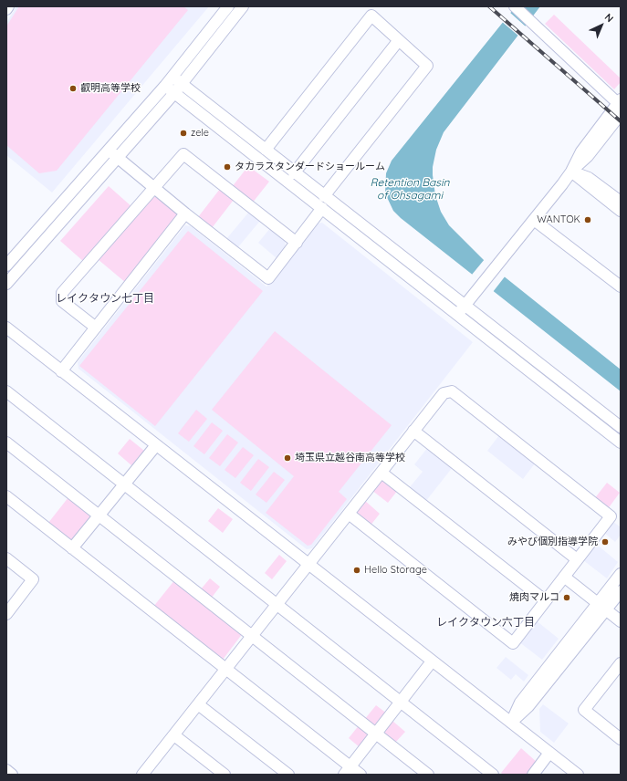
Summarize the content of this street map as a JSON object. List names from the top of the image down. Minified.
{"districts":["レイクタウン七丁目","レイクタウン六丁目"],"water":["Retention Basin of Ohsagami"],"places":["叡明高等学校","zele","タカラスタンダードショールーム","WANTOK","埼玉県立越谷南高等学校","みやび個別指導学院","Hello Storage","焼肉マルコ"],"north":"top right"}
